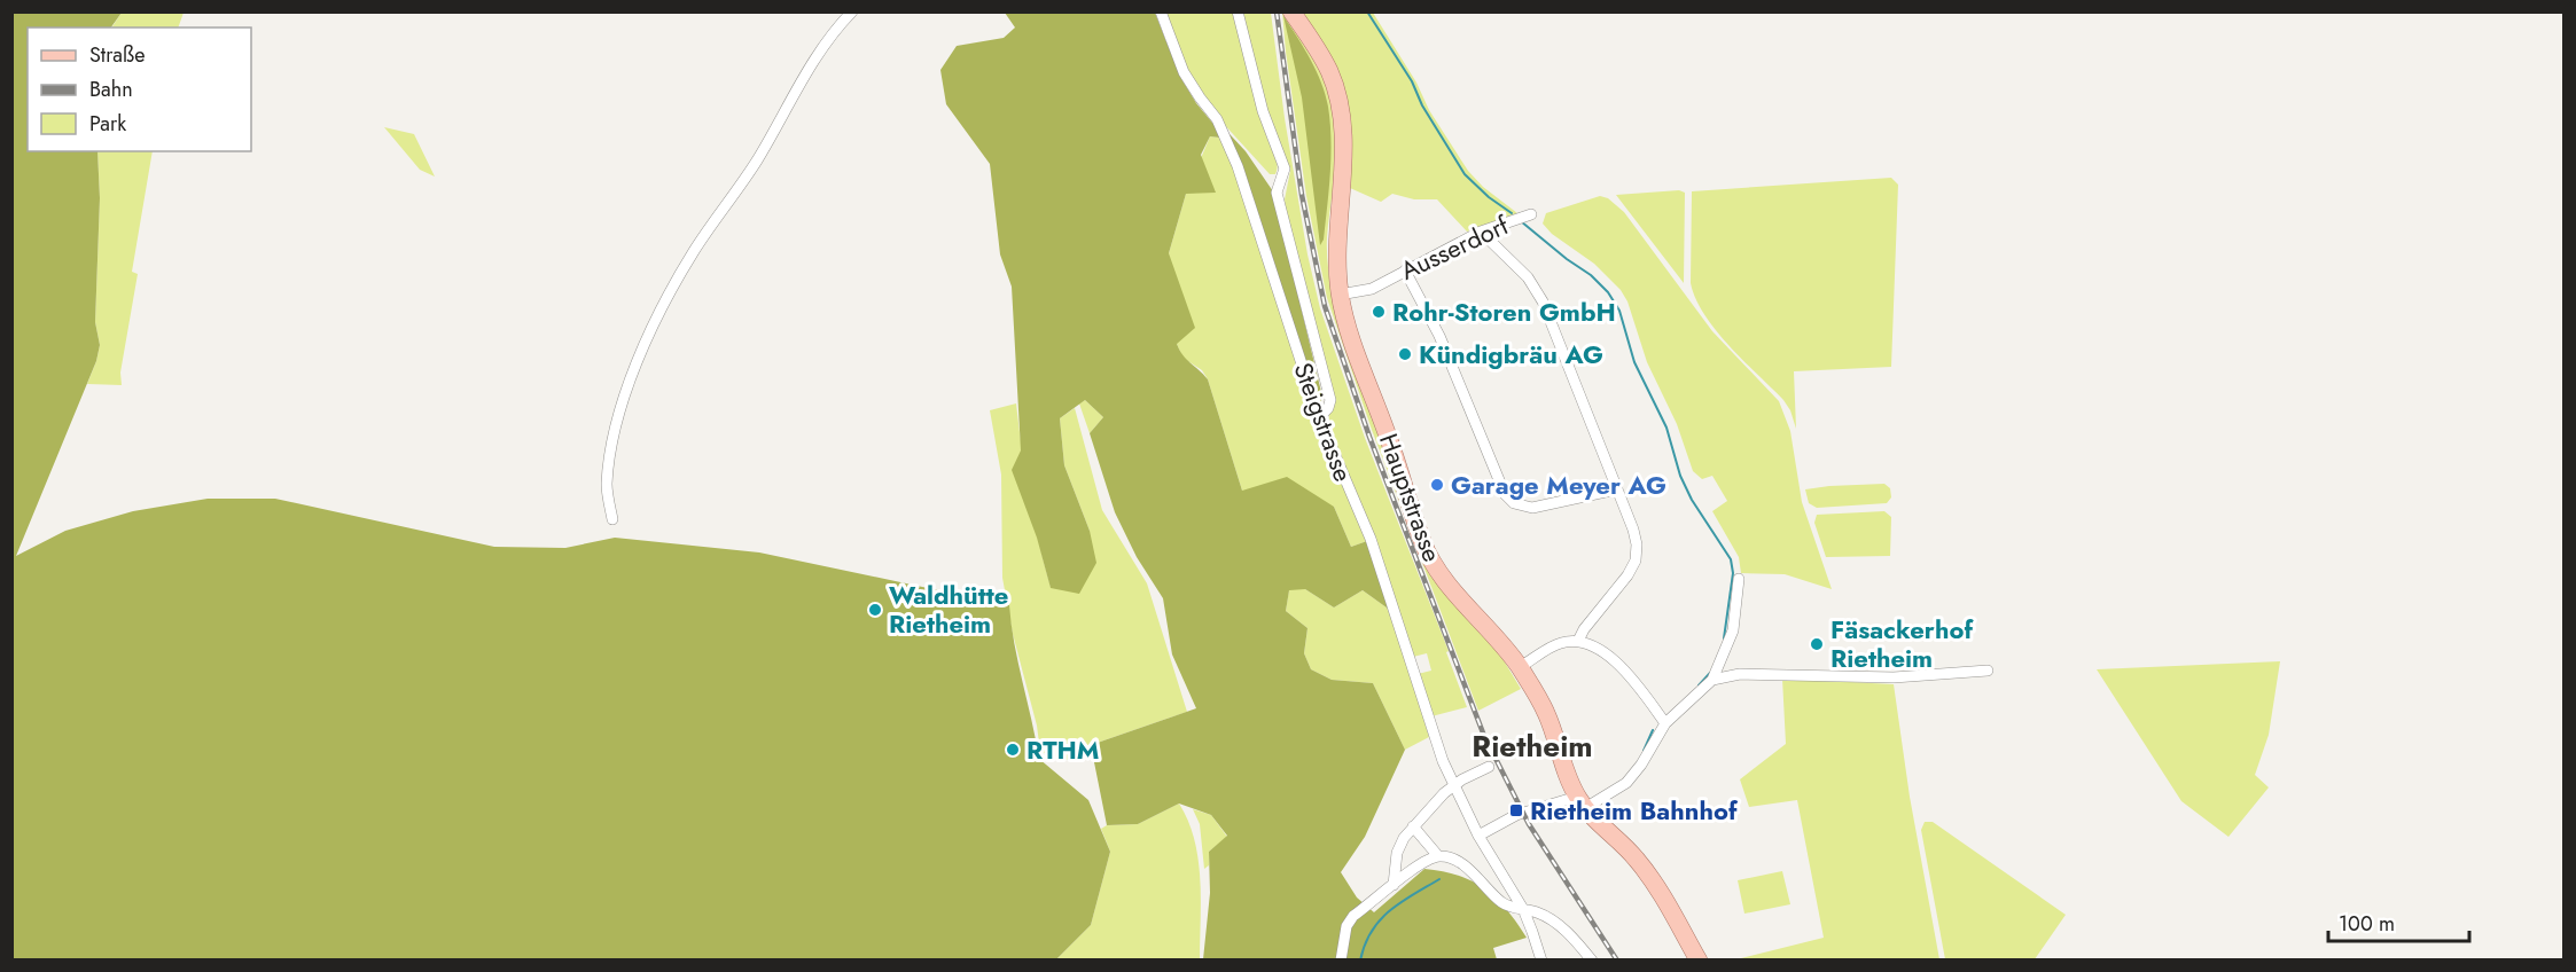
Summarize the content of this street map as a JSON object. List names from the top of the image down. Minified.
{"streets":{"main road":["Hauptstrasse"],"street":["Ausserdorf","Steigstrasse"]},"crossings":[["Ausserdorf","Hauptstrasse"]],"districts":["Rietheim"],"places":{"other":["Rohr-Storen GmbH","Kündigbräu AG","Garage Meyer AG","Waldhütte Rietheim","Fäsackerhof Rietheim","RTHM"],"transit":["Rietheim Bahnhof"]},"legend":["Straße","Bahn","Park"],"scale_bar":"100 m"}
